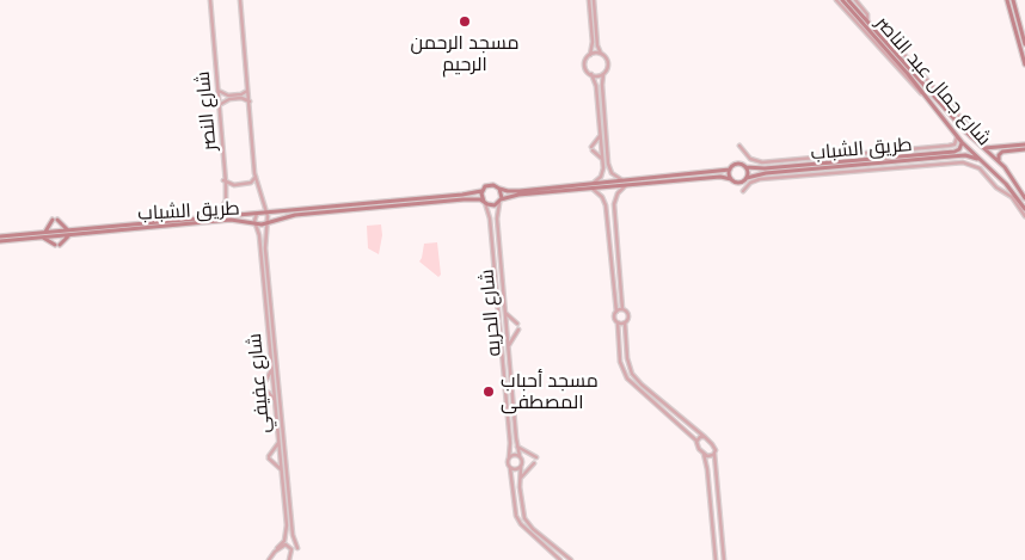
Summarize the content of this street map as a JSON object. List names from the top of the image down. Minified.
{"streets":{"main road":["شارع جمال عبد الناصر","طريق الشباب"],"street":["شارع النصر","شارع الحريه","شارع عفيفي"]},"crossings":[["شارع جمال عبد الناصر","طريق الشباب"],["شارع النصر","طريق الشباب"],["طريق الشباب","شارع الحريه"],["طريق الشباب","شارع عفيفي"]],"places":["مسجد الرحمن الرحيم","مسجد أحباب المصطفى"]}
